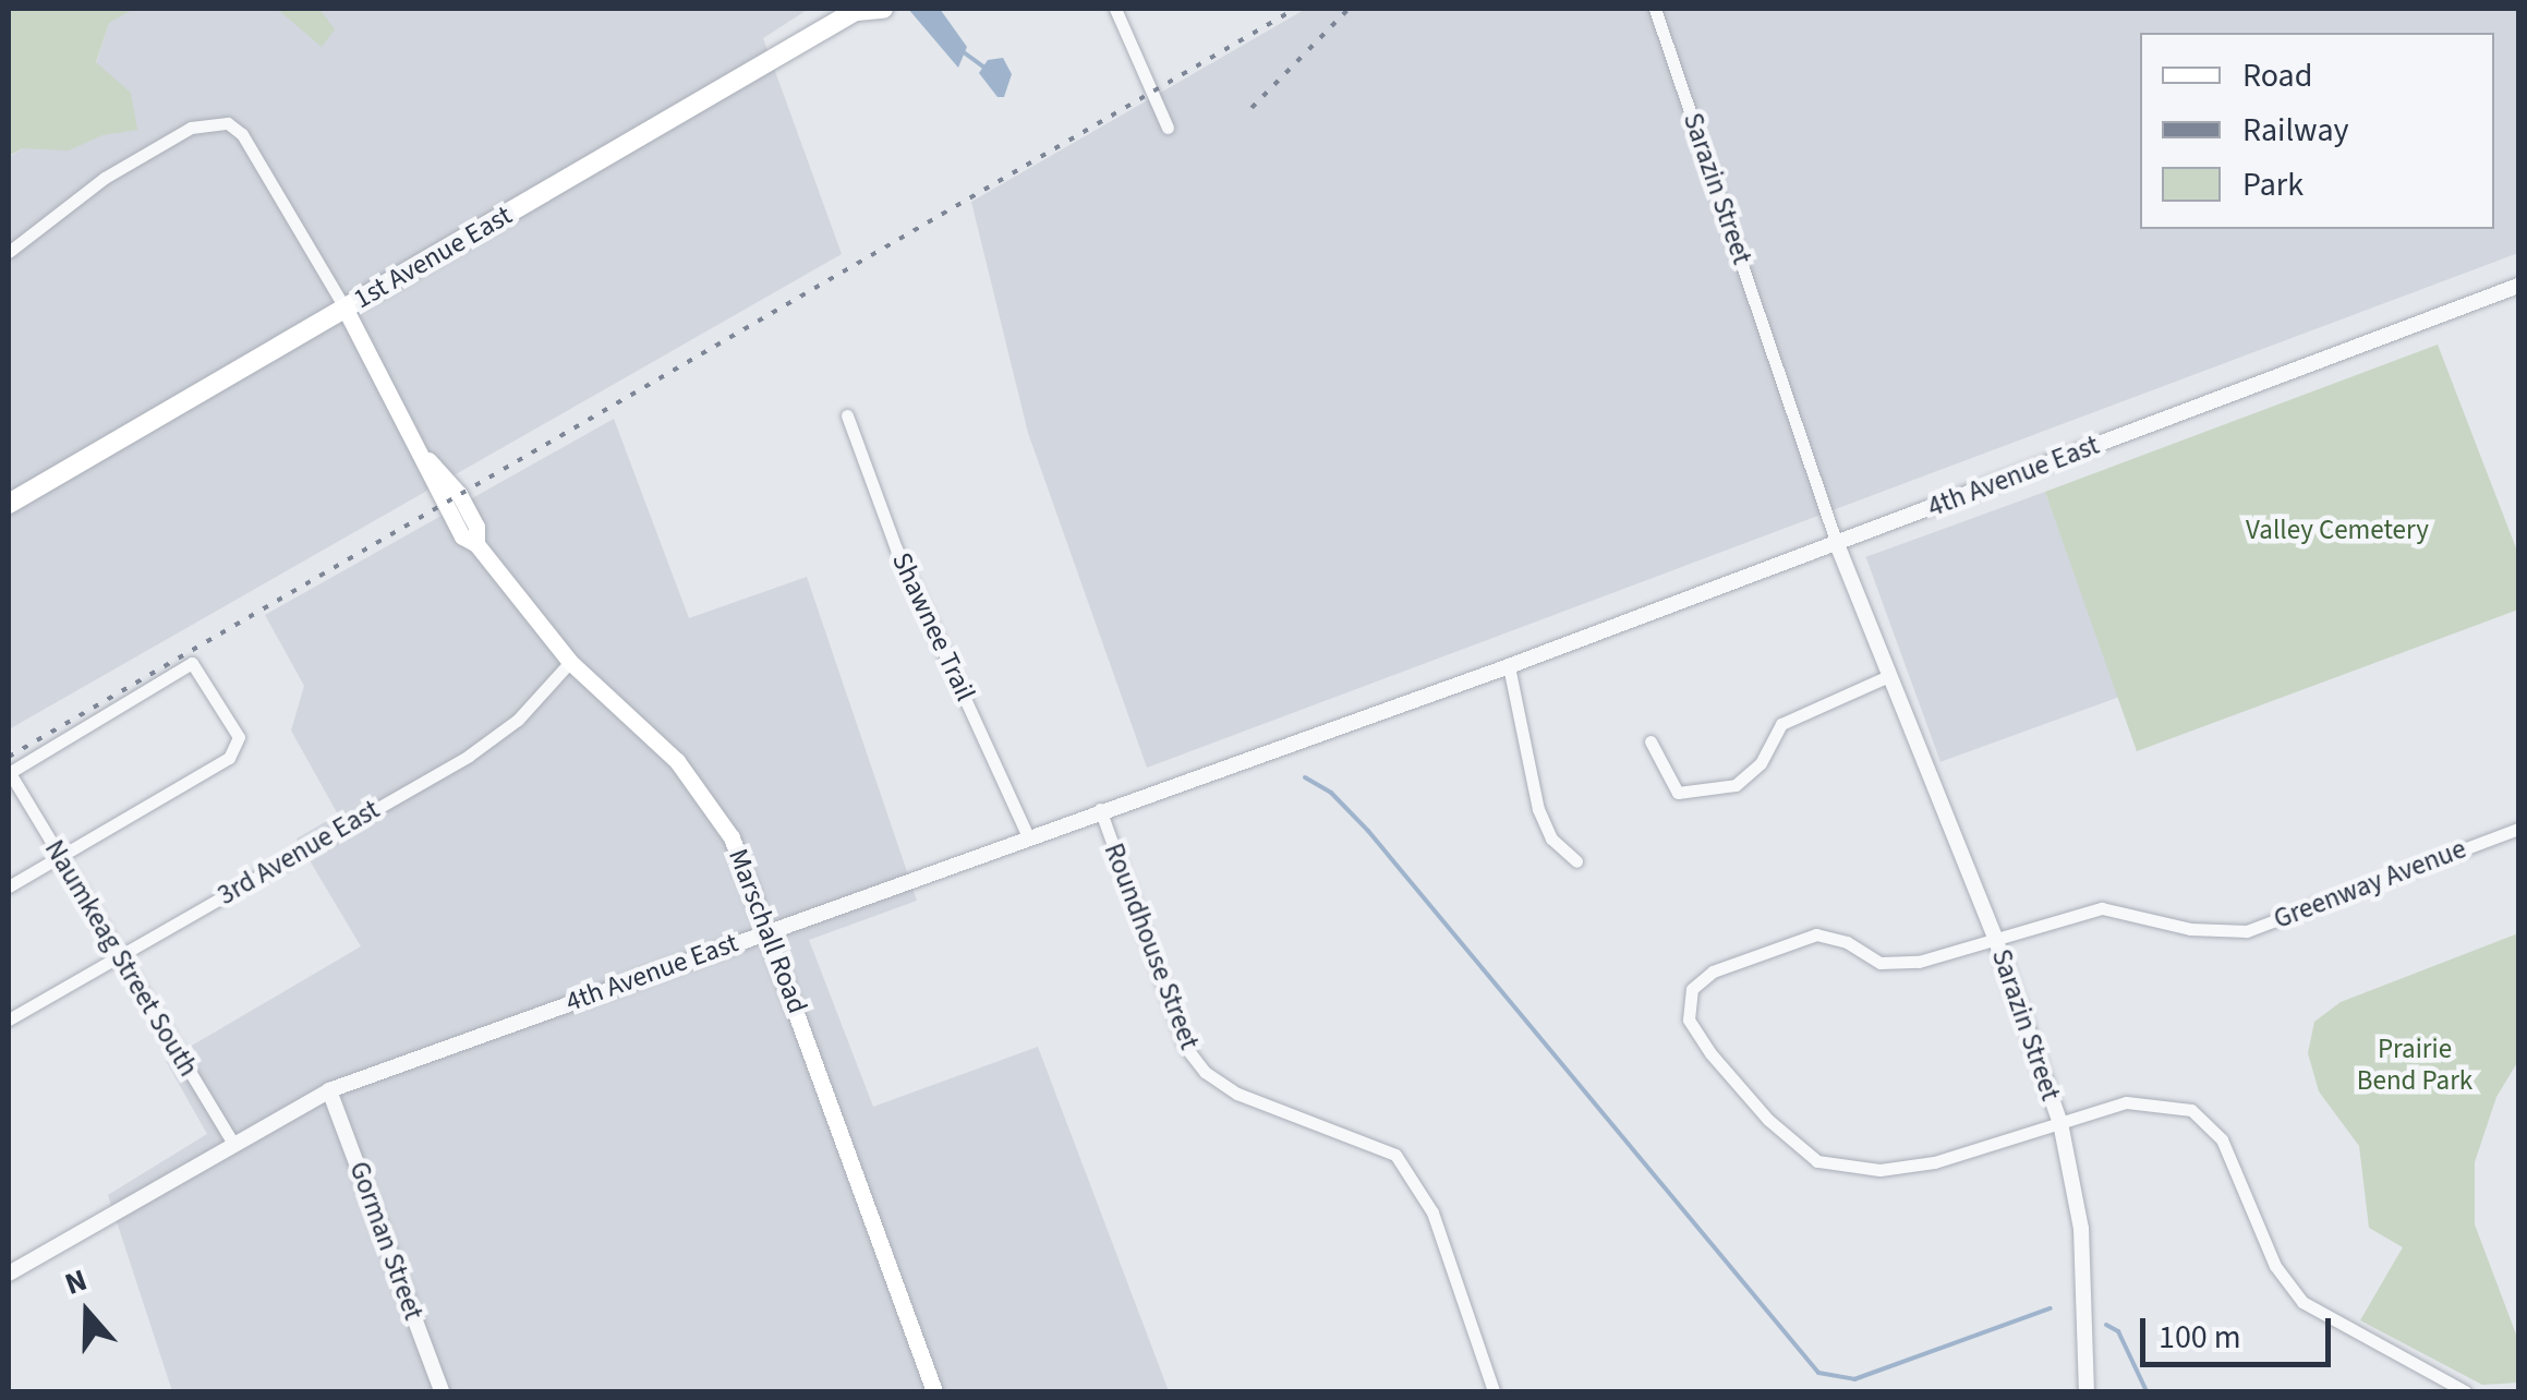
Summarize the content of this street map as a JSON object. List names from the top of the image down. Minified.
{"streets":{"main road":["1st Avenue East","Marschall Road"],"street":["Sarazin Street","4th Avenue East","Shawnee Trail","3rd Avenue East","Greenway Avenue","Roundhouse Street","Naumkeag Street South","Gorman Street"]},"crossings":[["Sarazin Street","4th Avenue East"],["Sarazin Street","Greenway Avenue"],["1st Avenue East","Marschall Road"],["4th Avenue East","Shawnee Trail"],["4th Avenue East","Marschall Road"],["4th Avenue East","Roundhouse Street"],["4th Avenue East","Naumkeag Street South"],["4th Avenue East","Gorman Street"],["3rd Avenue East","Marschall Road"],["3rd Avenue East","Naumkeag Street South"]],"parks":["Valley Cemetery","Prairie Bend Park"],"legend":["Road","Railway","Park"],"scale_bar":"100 m","north":"top"}
